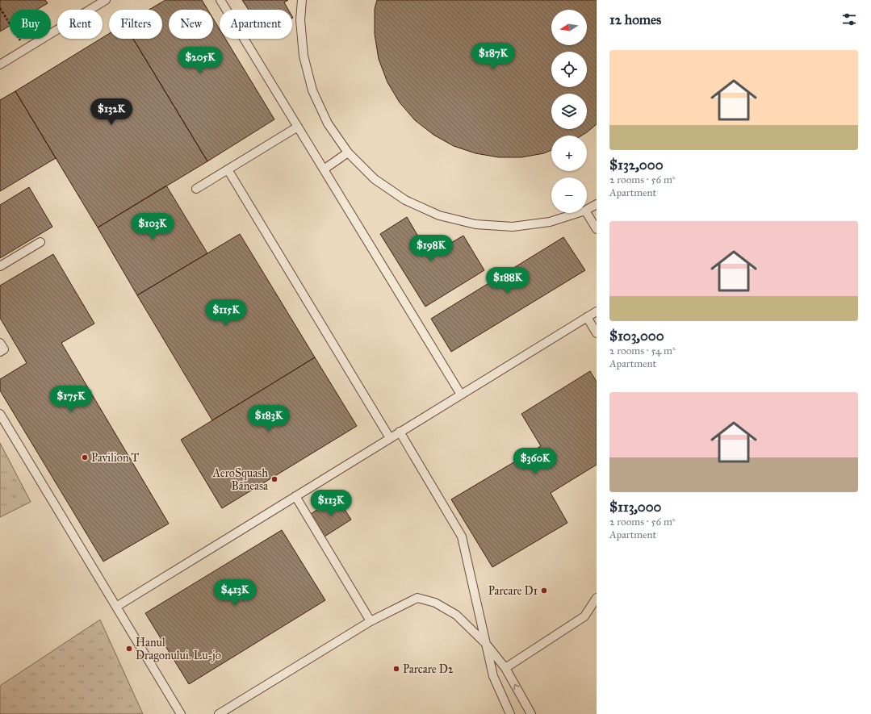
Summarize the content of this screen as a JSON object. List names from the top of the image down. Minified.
{"places":["Pavilion T","AeroSquash Băneasa","Parcare D1","Hanul Dragonului. Lu-jo","Parcare D2"],"north":"left","page":{"heading":"12 homes","map_buttons":["+","−"],"chip":["Buy","Rent","Filters","New","Apartment"],"list":[{"name":"$132,000","note":"2 rooms · 56 m² · Apartment"},{"name":"$103,000","note":"2 rooms · 54 m² · Apartment"},{"name":"$113,000","note":"2 rooms · 56 m² · Apartment"}],"price":["$187K","$205K","$132K","$103K","$198K","$188K","$115K","$175K","$183K","$360K","$113K","$413K"]}}
